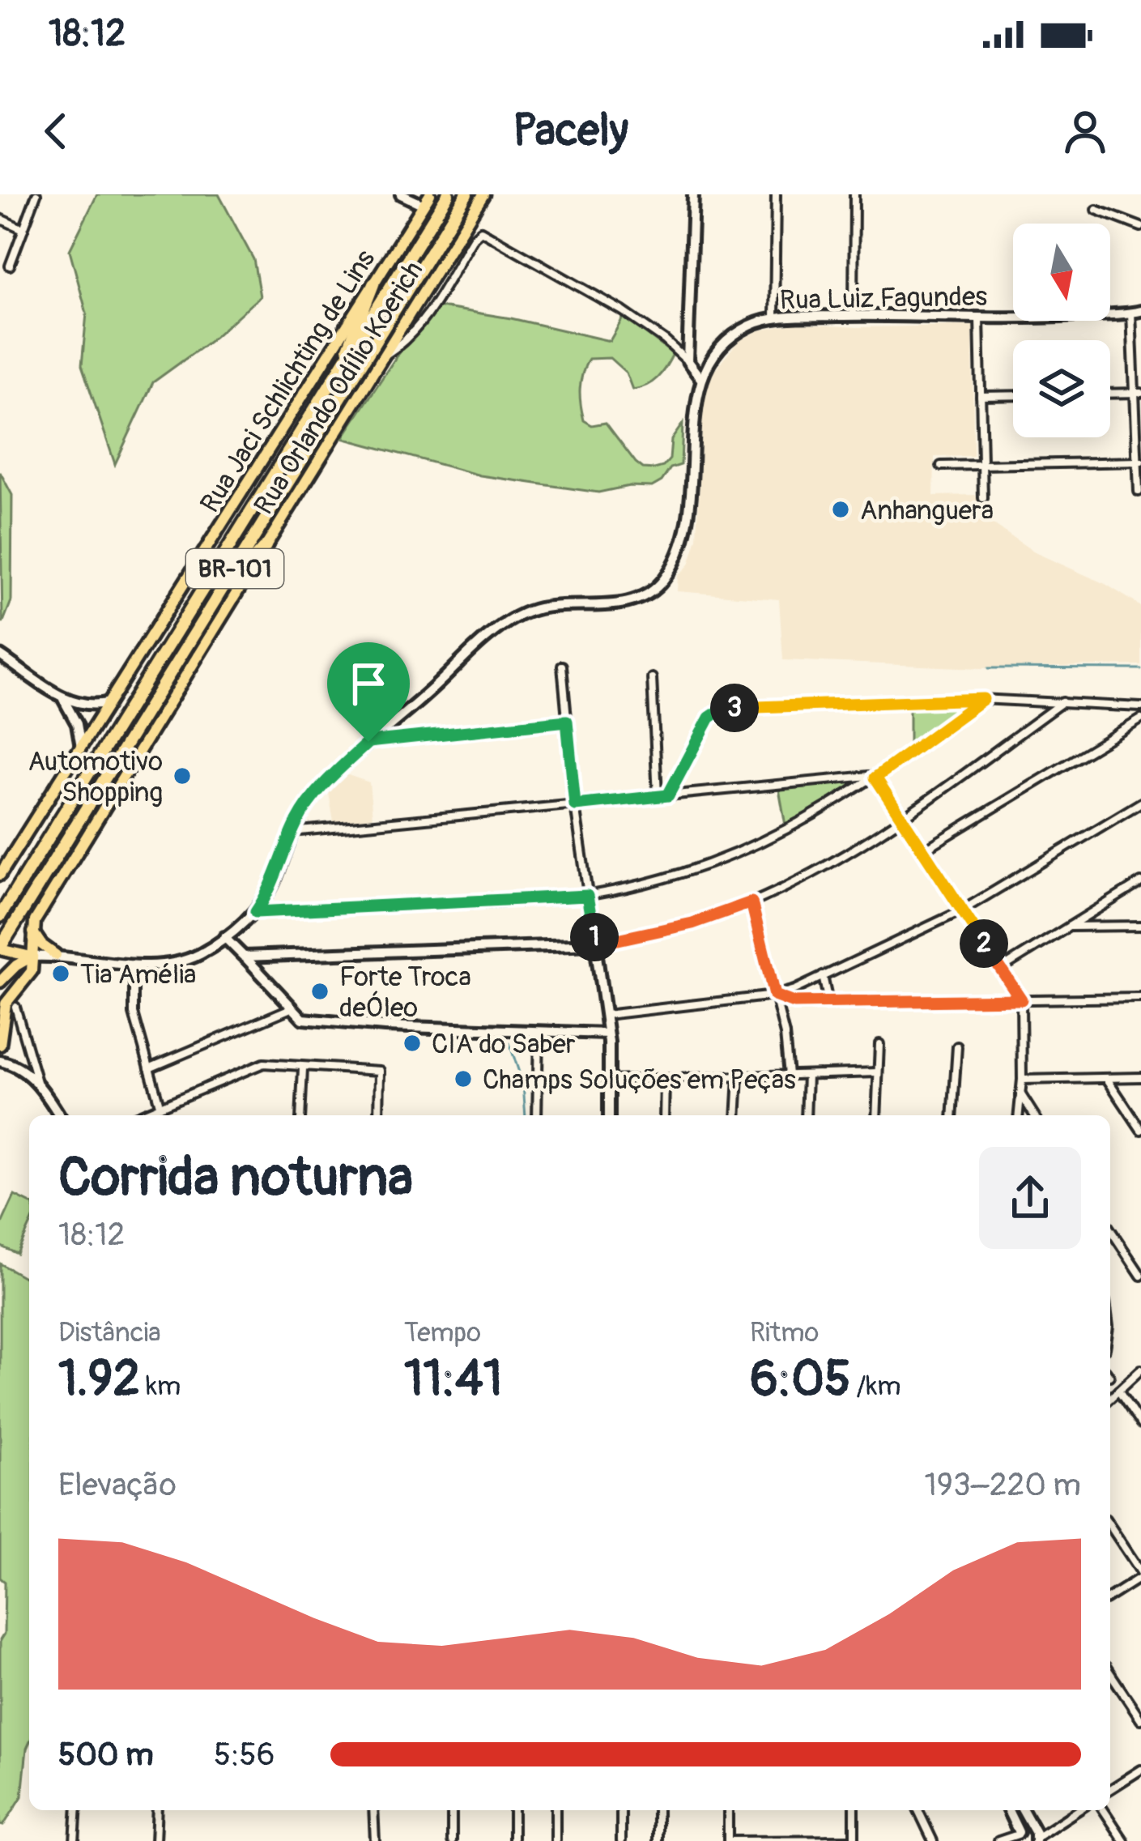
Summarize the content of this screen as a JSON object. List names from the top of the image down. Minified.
{"streets":{"highway":["BR-101"],"main road":["Rua Luiz Fagundes","Rua Jaci Schlichting de Lins","Rua Orlando Odílio Koerich"]},"crossings":[["Rua Luiz Fagundes","Rua Orlando Odílio Koerich"],["Rua Luiz Fagundes","BR-101"]],"places":["Anhanguera","Automotivo Shopping","Tia Amélia","Forte Troca deÓleo","CIA do Saber","Champs Soluções em Peças"],"north":"bottom","page":{"status":"18:12","header":"Pacely","pins":["3","1","2"],"heading":["Corrida noturna","18:12"],"stats":[["Distância","1.92 km"],["Tempo","11:41"],["Ritmo","6:05 /km"]],"chart":["Elevação","193–220 m"],"list":[{"name":"500 m","note":"5:56"}]}}
